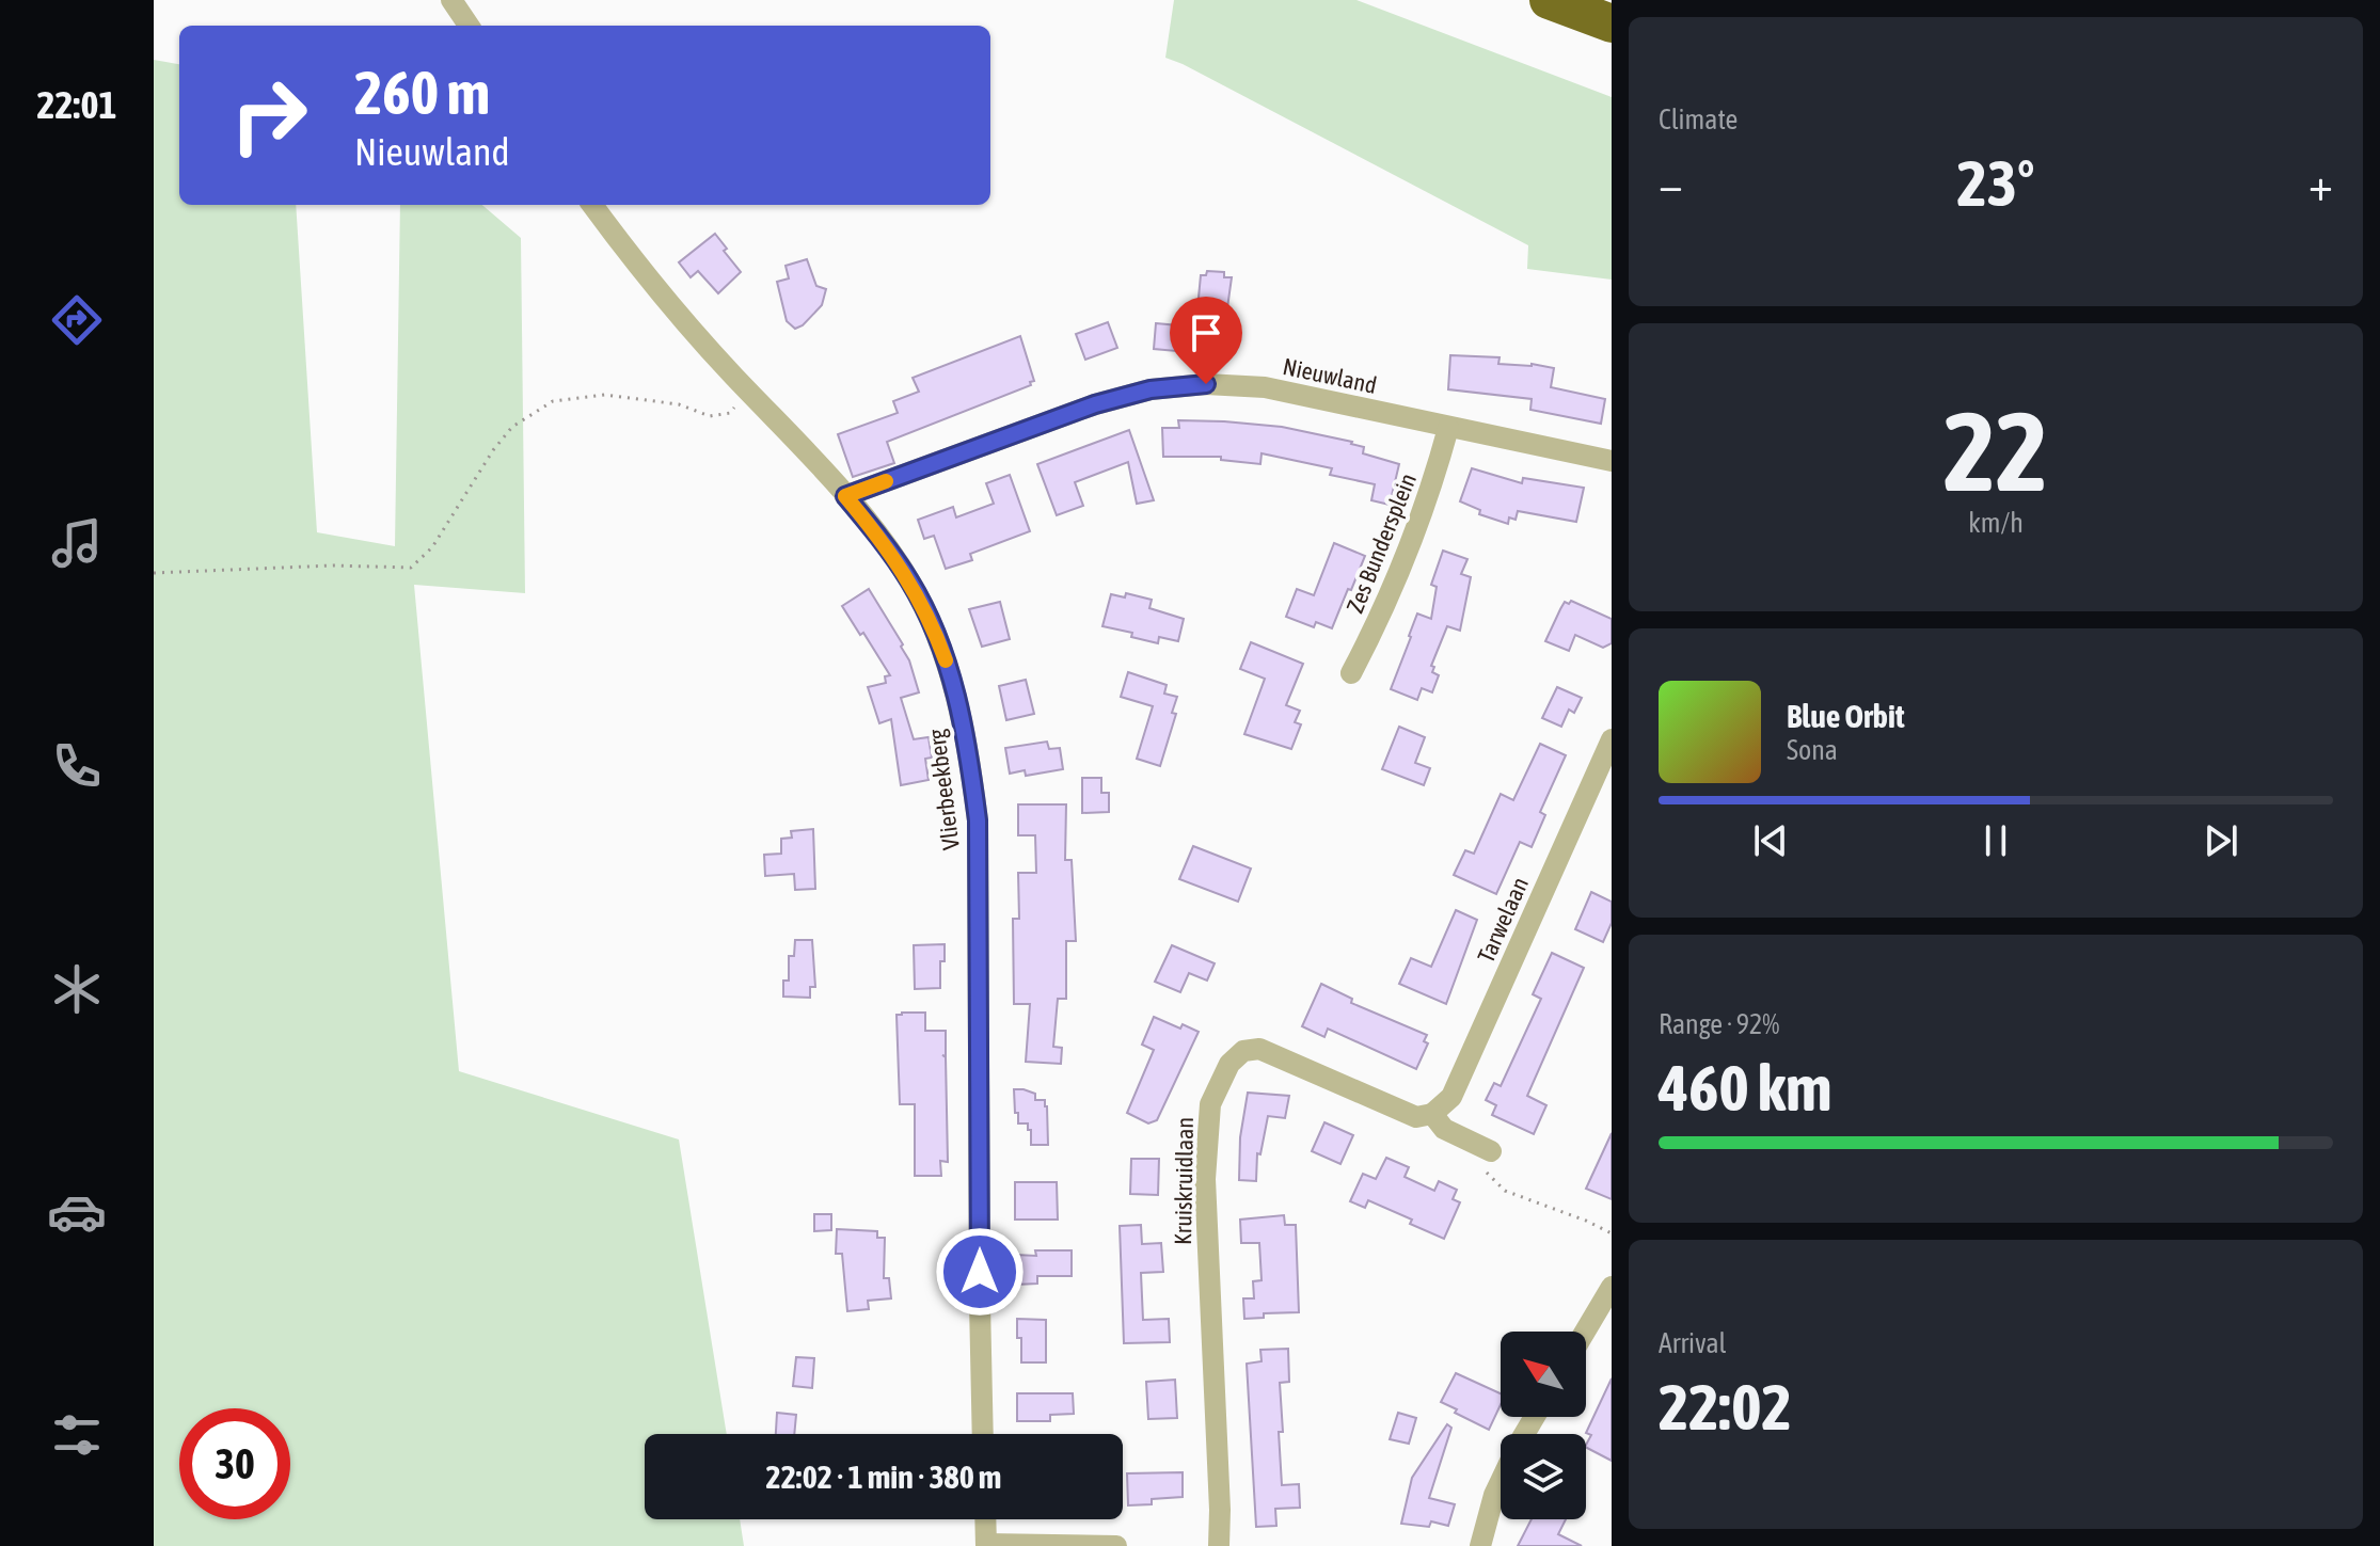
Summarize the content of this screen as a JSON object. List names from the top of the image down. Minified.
{"streets":{"street":["Nieuwland","Zes Bundersplein","Vlierbeekberg","Tarwelaan","Kruiskruidlaan"]},"crossings":[["Nieuwland","Zes Bundersplein"],["Nieuwland","Vlierbeekberg"],["Tarwelaan","Kruiskruidlaan"]],"north":"top left","page":{"tabs":"22:01","tile":["Climate",["22","km/h"],["Range · 92%","460 km"],["Arrival","22:02"]],"turn":["260 m","Nieuwland"],"heat":["−","23°","+"],"song":["Blue Orbit","Sona"],"limit":"30","trip":"22:02 · 1 min · 380 m"}}
